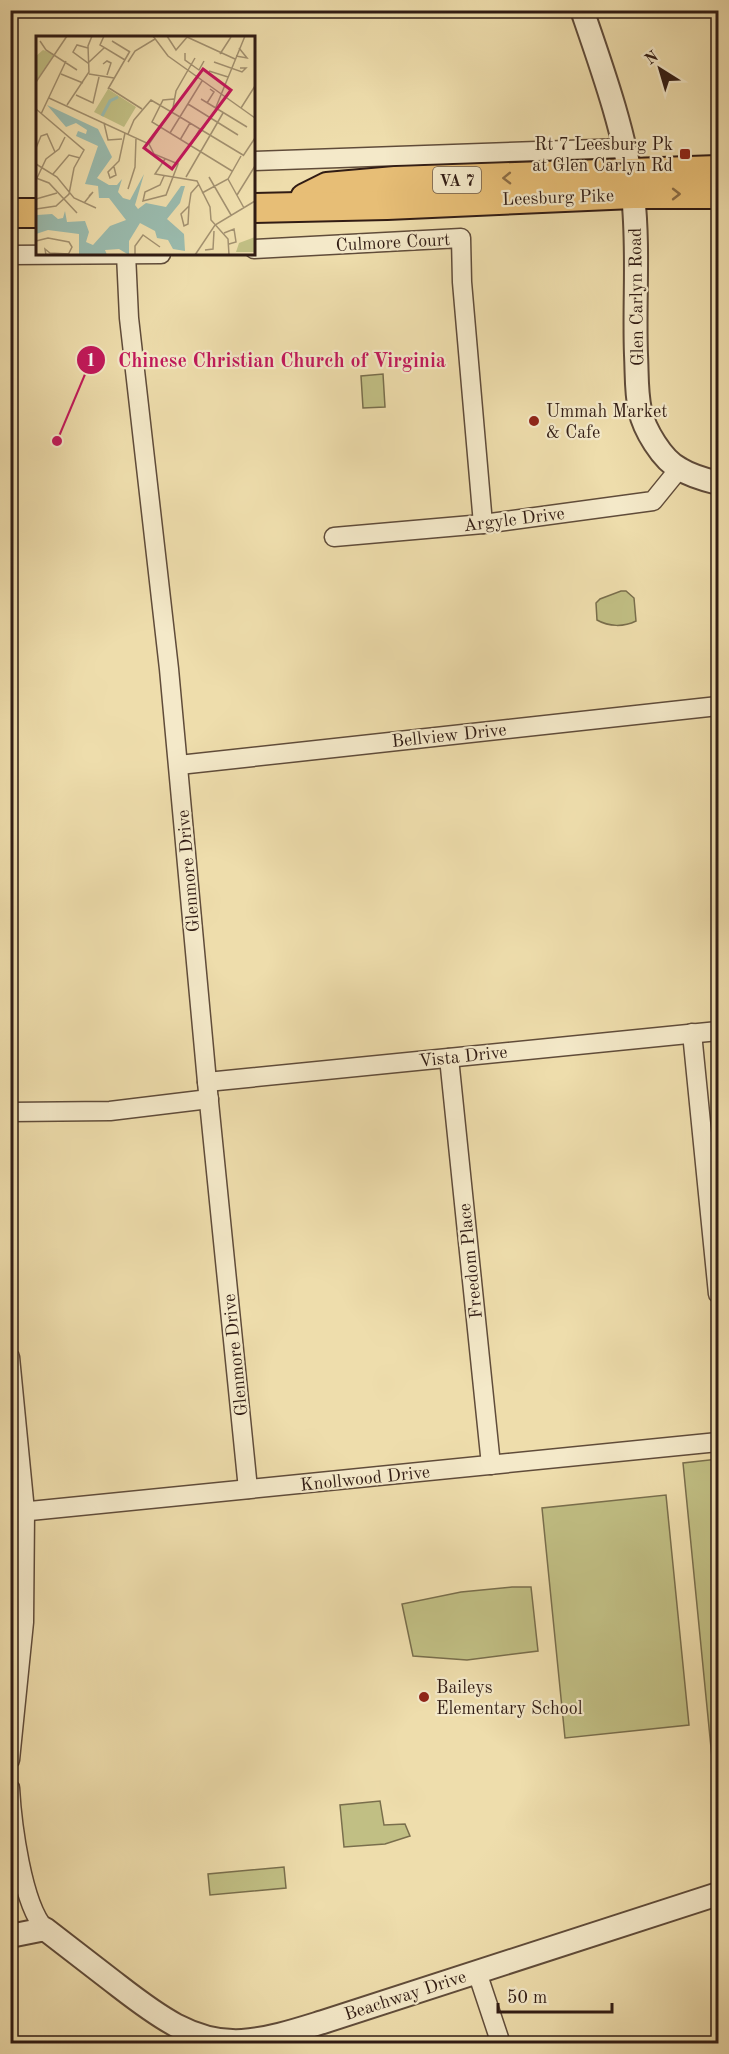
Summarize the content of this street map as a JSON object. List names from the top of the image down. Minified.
{"streets":{"main road":["VA 7","Leesburg Pike"],"street":["Culmore Court","Glen Carlyn Road","Argyle Drive","Bellview Drive","Glenmore Drive","Vista Drive","Freedom Place","Knollwood Drive","Beachway Drive"]},"crossings":[["Leesburg Pike","Glen Carlyn Road"],["Culmore Court","Argyle Drive"],["Glen Carlyn Road","Argyle Drive"],["Bellview Drive","Glenmore Drive"],["Glenmore Drive","Vista Drive"],["Glenmore Drive","Knollwood Drive"],["Vista Drive","Freedom Place"],["Freedom Place","Knollwood Drive"]],"places":{"transit":["Rt 7 Leesburg Pk at Glen Carlyn Rd"],"other":["Ummah Market & Cafe","Chinese Christian Church of Virginia","Baileys Elementary School"]},"scale_bar":"50 m","north":"top left"}
